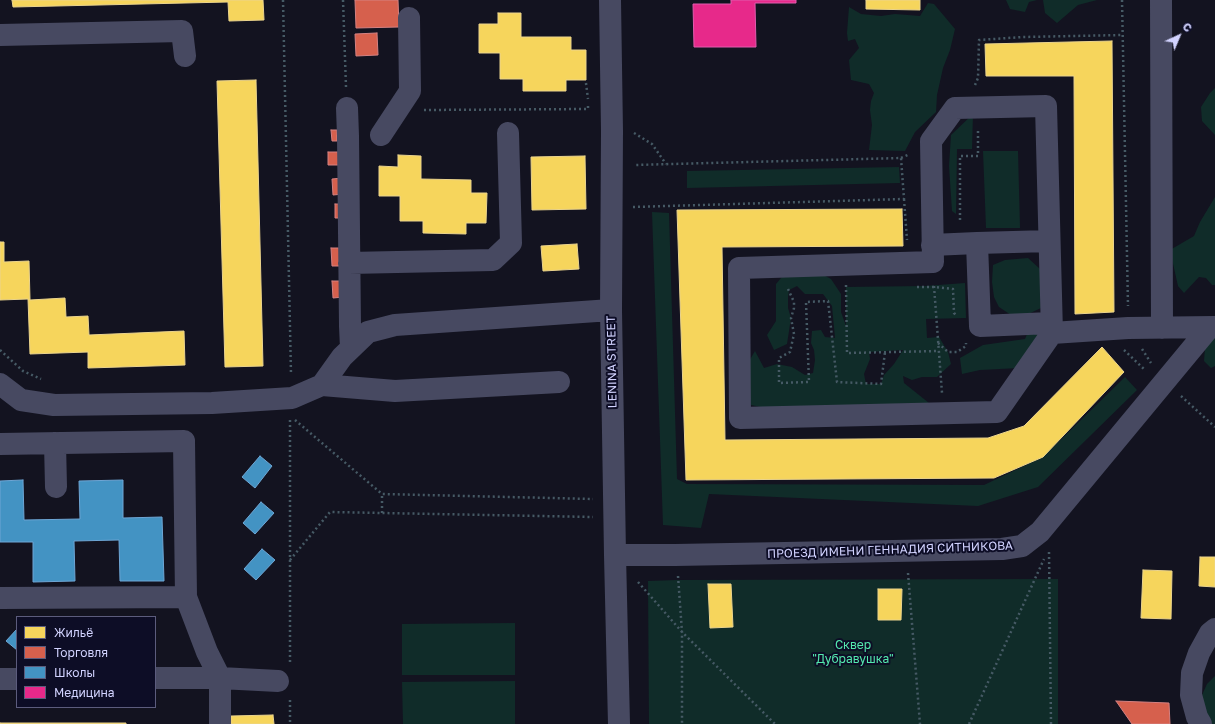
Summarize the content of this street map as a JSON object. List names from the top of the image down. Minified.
{"streets":{"street":["LENINA STREET","ПРОЕЗД ИМЕНИ ГЕННАДИЯ СИТНИКОВА"]},"crossings":[["LENINA STREET","ПРОЕЗД ИМЕНИ ГЕННАДИЯ СИТНИКОВА"]],"parks":["Сквер \"Дубравушка\""],"legend":["Жильё","Торговля","Школы","Медицина"],"north":"top right"}
